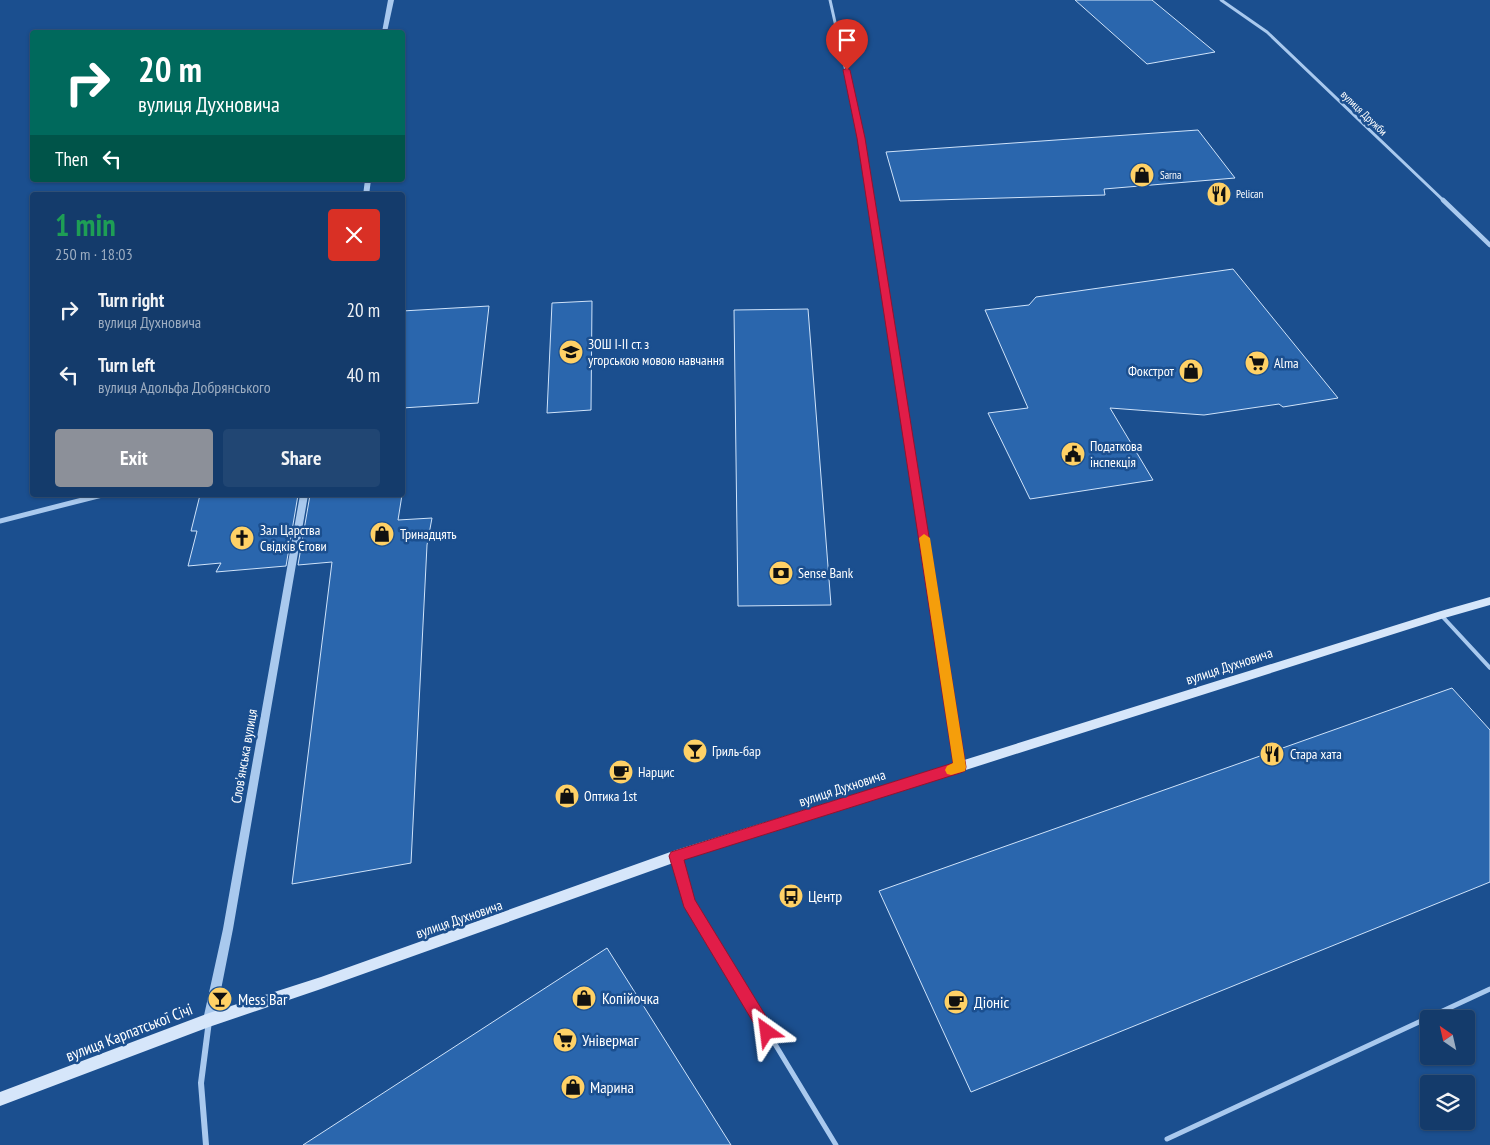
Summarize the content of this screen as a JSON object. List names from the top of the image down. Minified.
{"streets":{"main road":["вулиця Духновича","вулиця Карпатської Січі"],"street":["вулиця Дружби","Словʼянська вулиця"]},"crossings":[["вулиця Духновича","Словʼянська вулиця"],["вулиця Духновича","вулиця Карпатської Січі"],["Словʼянська вулиця","вулиця Карпатської Січі"]],"places":{"shop":["Sarna","Фокстрот","Тринадцять","Оптика 1st","Копійочка","Марина"],"restaurant":["Pelican","Стара хата"],"school or university":["ЗОШ І-ІІ ст. з угорською мовою навчання"],"supermarket":["Alma","Універмаг"],"public building":["Податкова інспекція"],"church":["Зал Царства Свідків Єгови"],"bank":["Sense Bank"],"bar":["Гриль-бар","Mess Bar"],"cafe":["Нарцис","Діоніс"],"bus stop":["Центр"]},"north":"top left","page":{"turn":["20 m","вулиця Духновича"],"then":"Then","heading":["1 min","250 m · 18:03"],"list":[{"name":"Turn right","note":"вулиця Духновича","value":"20 m"},{"name":"Turn left","note":"вулиця Адольфа Добрянського","value":"40 m"}],"buttons":["Exit","Share"]}}
